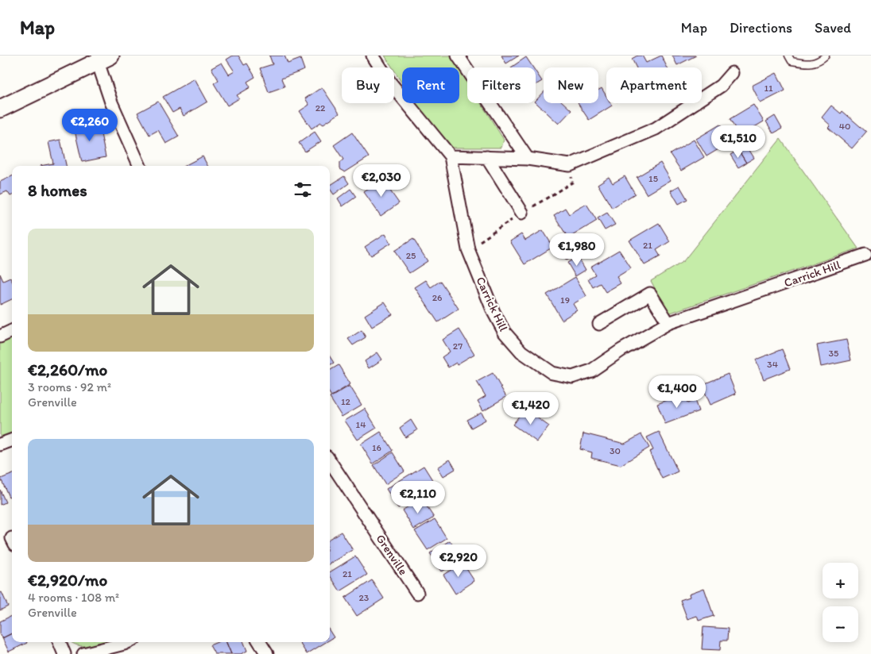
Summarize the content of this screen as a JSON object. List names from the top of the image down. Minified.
{"streets":{"street":["Carrick Hill","Grenville"]},"house_numbers":["11","22","40","15","21","25","26","19","27","35","34","12","14","16","30","21","23"],"page":{"header":"Map","nav":["Map","Directions","Saved"],"chip":["Buy","Rent","Filters","New","Apartment"],"price":["€2,260","€1,510","€2,030","€1,980","€1,400","€1,420","€2,110","€2,920"],"heading":"8 homes","list":[{"name":"€2,260/mo","note":"3 rooms · 92 m² · Grenville"},{"name":"€2,920/mo","note":"4 rooms · 108 m² · Grenville"}],"map_buttons":["+","−"]}}
